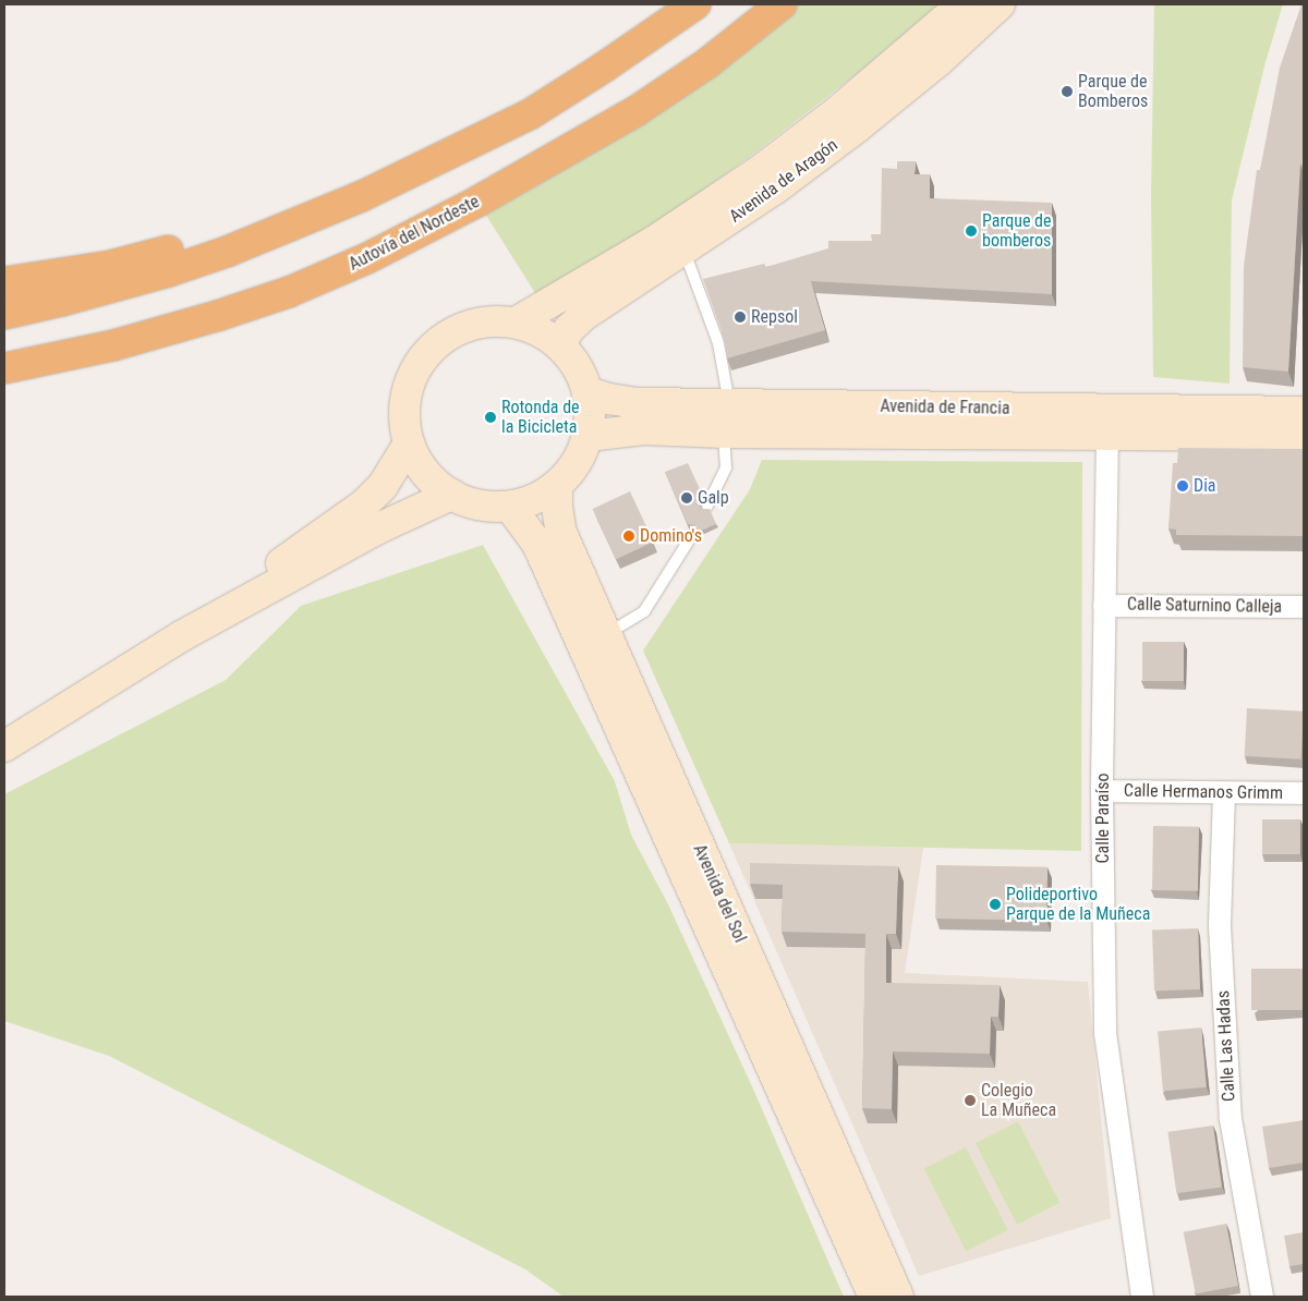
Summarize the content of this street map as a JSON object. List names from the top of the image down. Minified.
{"streets":{"highway":["Autovía del Nordeste"],"main road":["Avenida de Aragón","Avenida de Francia","Avenida del Sol"],"street":["Calle Saturnino Calleja","Calle Hermanos Grimm","Calle Paraíso","Calle Las Hadas"]},"crossings":[["Avenida de Aragón","Avenida de Francia"],["Avenida de Aragón","Avenida del Sol"],["Avenida de Francia","Calle Paraíso"],["Avenida de Francia","Avenida del Sol"],["Calle Saturnino Calleja","Calle Paraíso"],["Calle Hermanos Grimm","Calle Paraíso"],["Calle Hermanos Grimm","Calle Las Hadas"]],"places":["Parque de Bomberos","Parque de bomberos","Repsol","Rotonda de la Bicicleta","Dia","Galp","Domino's","Polideportivo Parque de la Muñeca","Colegio La Muñeca"]}
